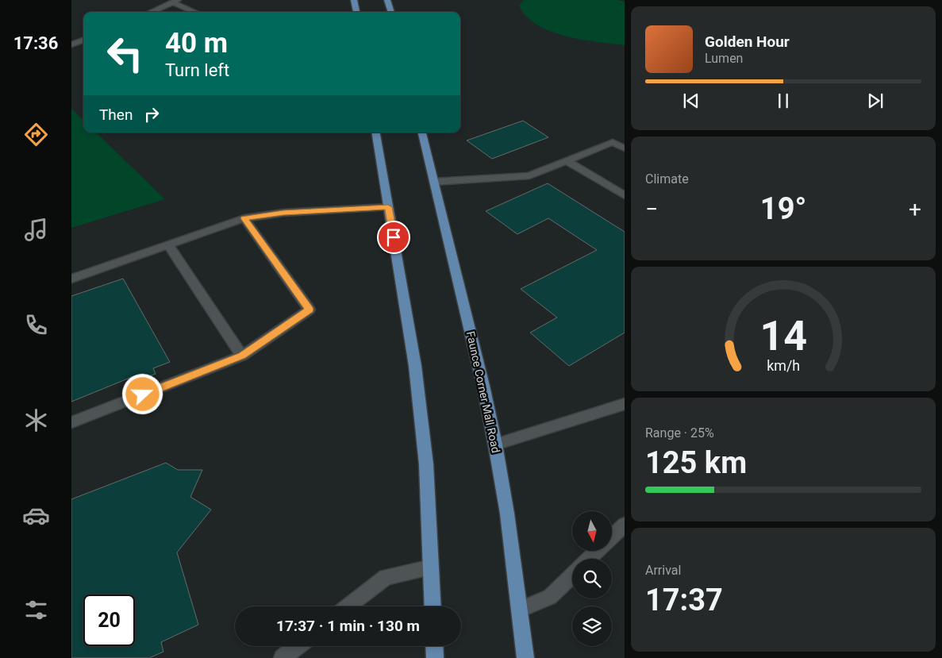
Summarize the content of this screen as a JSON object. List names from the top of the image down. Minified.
{"streets":{"main road":["Faunce Corner Mall Road"]},"north":"bottom","page":{"tabs":"17:36","turn":["40 m","Turn left"],"song":["Golden Hour","Lumen"],"then":"Then","tile":["Climate",["Range · 25%","125 km"],["Arrival","17:37"]],"heat":["−","19°","+"],"limit":"20","trip":"17:37 · 1 min · 130 m","gauge":["14","km/h"]}}
